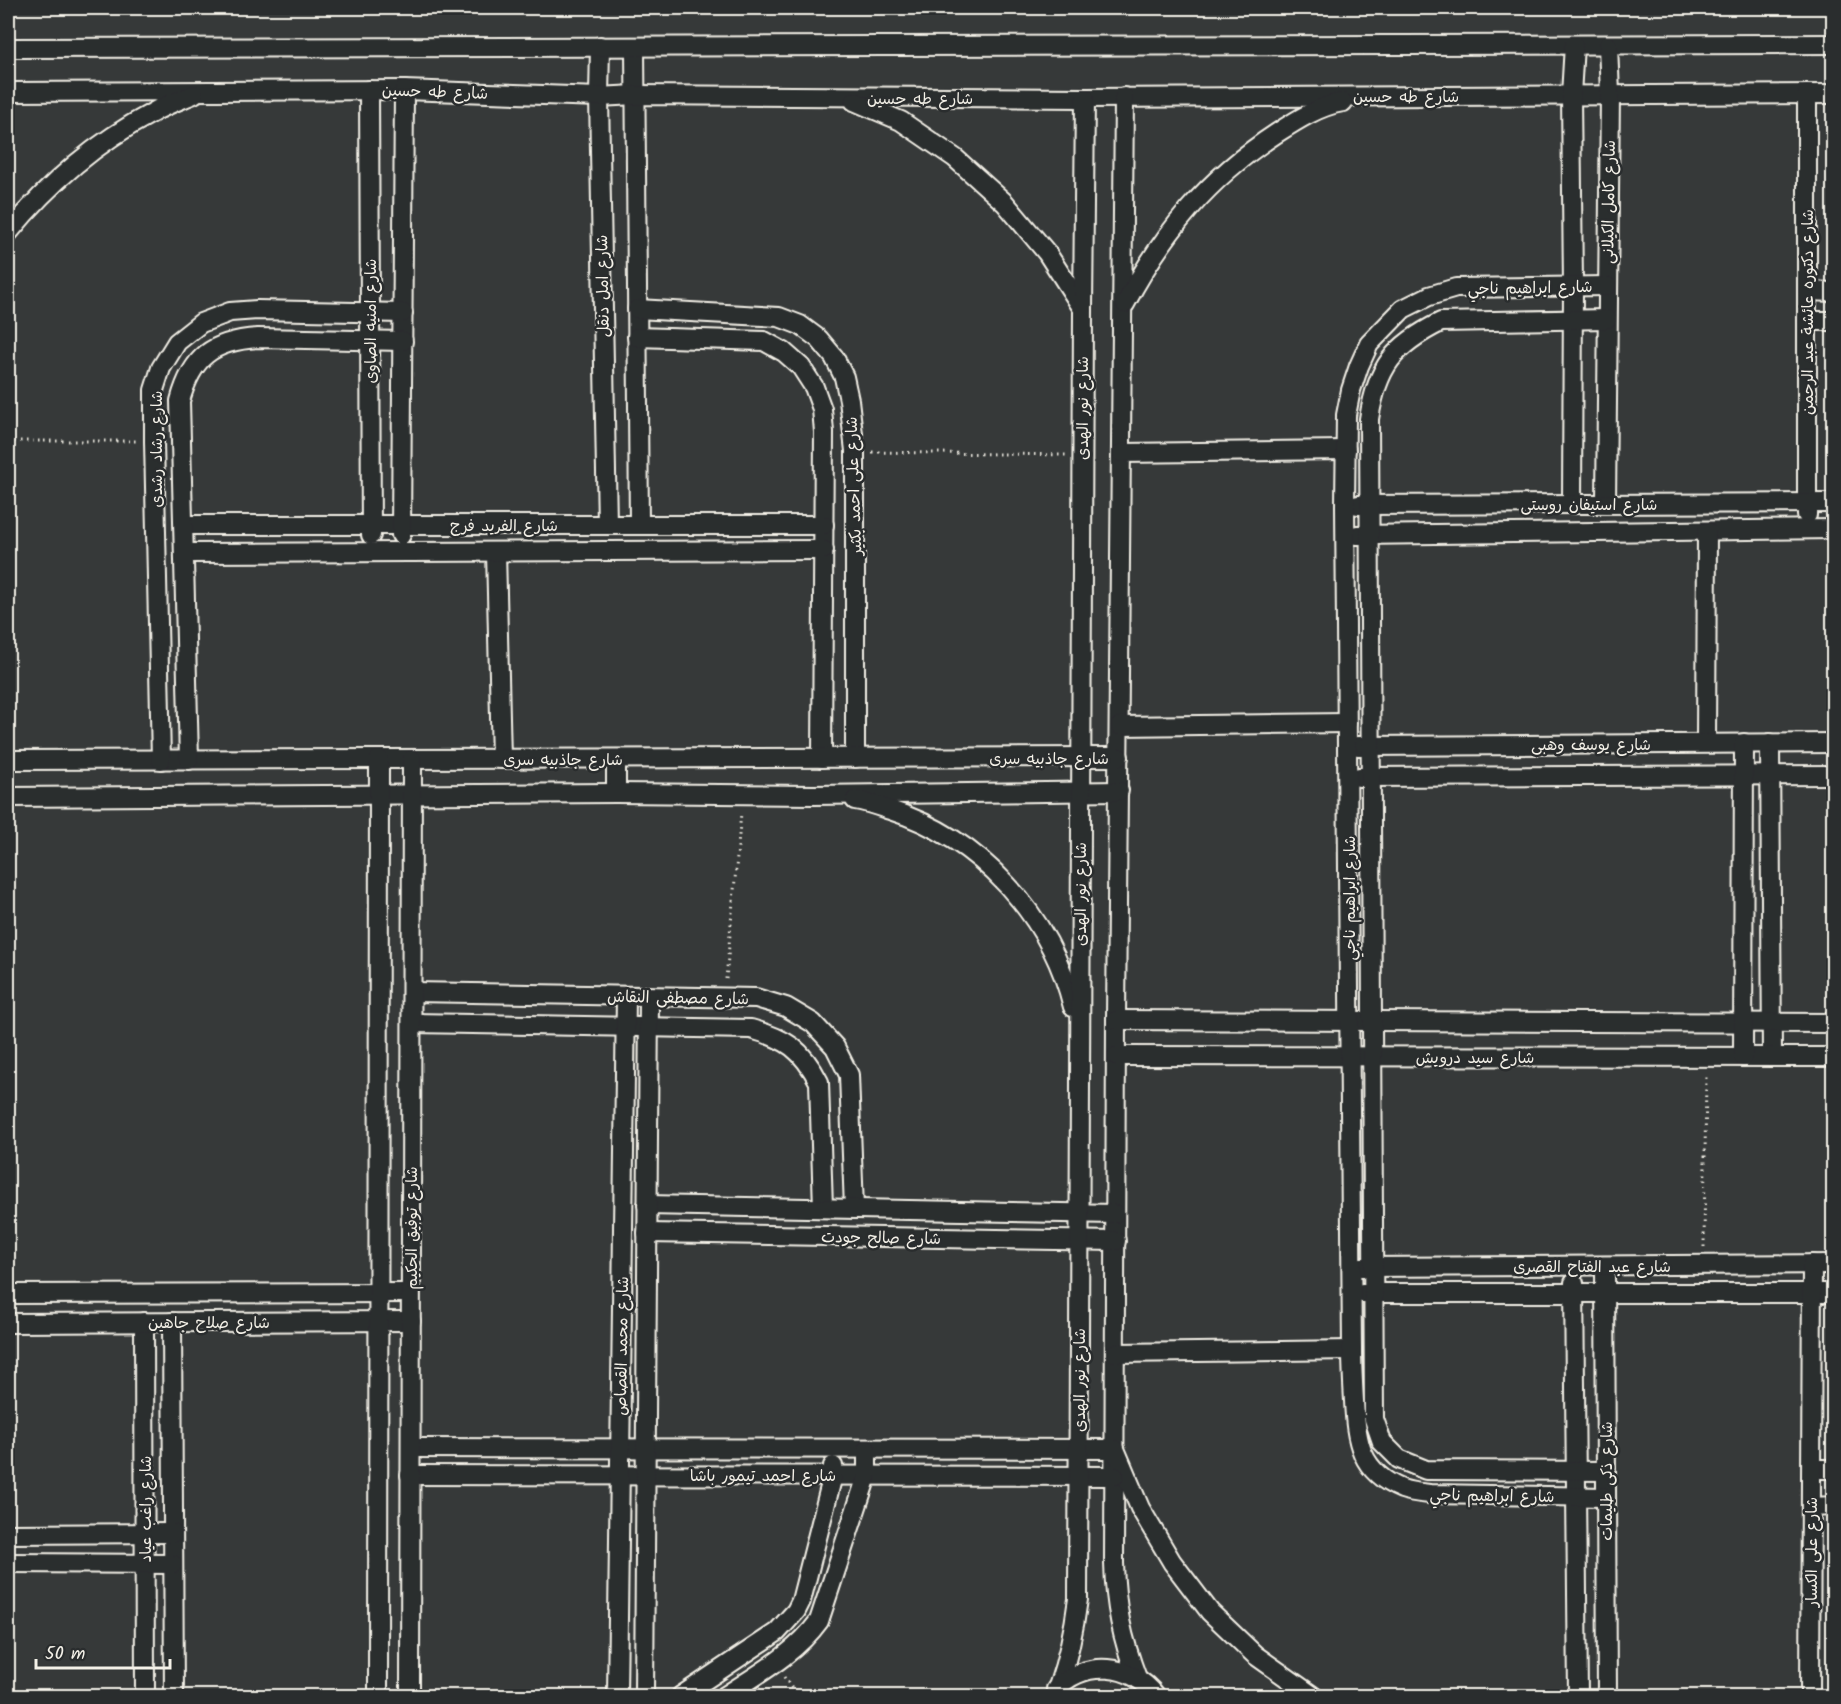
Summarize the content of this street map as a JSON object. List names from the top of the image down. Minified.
{"streets":{"street":["شارع طه حسين","شارع كامل الكيلانى","شارع امل دنقل","شارع ابراهيم ناجي","شارع دكتوره عائشة عبد الرحمن","شارع امنيه الصاوى","شارع نور الهدى","شارع رشاد رشدى","شارع على احمد بكثير","شارع استيفان روستى","شارع الفريد فرج","شارع يوسف وهبى","شارع جاذبيه سرى","شارع مصطفى النقاش","شارع سيد درويش","شارع توفيق الحكيم","شارع صالح جودت","شارع عبد الفتاح القصرى","شارع صلاح جاهين","شارع محمد القصاص","شارع احمد تيمور باشا","شارع ذكى طليمات","شارع راغب عياد","شارع على الكسار"]},"crossings":[["شارع طه حسين","شارع كامل الكيلانى"],["شارع طه حسين","شارع امل دنقل"],["شارع طه حسين","شارع دكتوره عائشة عبد الرحمن"],["شارع طه حسين","شارع امنيه الصاوى"],["شارع طه حسين","شارع نور الهدى"],["شارع كامل الكيلانى","شارع ابراهيم ناجي"],["شارع كامل الكيلانى","شارع استيفان روستى"],["شارع امل دنقل","شارع على احمد بكثير"],["شارع امل دنقل","شارع الفريد فرج"],["شارع ابراهيم ناجي","شارع استيفان روستى"],["شارع ابراهيم ناجي","شارع يوسف وهبى"],["شارع ابراهيم ناجي","شارع سيد درويش"],["شارع ابراهيم ناجي","شارع عبد الفتاح القصرى"],["شارع ابراهيم ناجي","شارع ذكى طليمات"],["شارع دكتوره عائشة عبد الرحمن","شارع استيفان روستى"],["شارع امنيه الصاوى","شارع رشاد رشدى"],["شارع امنيه الصاوى","شارع الفريد فرج"],["شارع نور الهدى","شارع جاذبيه سرى"],["شارع نور الهدى","شارع صالح جودت"],["شارع نور الهدى","شارع احمد تيمور باشا"],["شارع رشاد رشدى","شارع الفريد فرج"],["شارع رشاد رشدى","شارع جاذبيه سرى"],["شارع على احمد بكثير","شارع الفريد فرج"],["شارع على احمد بكثير","شارع جاذبيه سرى"],["شارع جاذبيه سرى","شارع توفيق الحكيم"],["شارع مصطفى النقاش","شارع توفيق الحكيم"],["شارع مصطفى النقاش","شارع صالح جودت"],["شارع مصطفى النقاش","شارع محمد القصاص"],["شارع توفيق الحكيم","شارع صلاح جاهين"],["شارع توفيق الحكيم","شارع احمد تيمور باشا"],["شارع صالح جودت","شارع محمد القصاص"],["شارع عبد الفتاح القصرى","شارع ذكى طليمات"],["شارع عبد الفتاح القصرى","شارع على الكسار"],["شارع صلاح جاهين","شارع راغب عياد"],["شارع محمد القصاص","شارع احمد تيمور باشا"]],"scale_bar":"50 m"}
